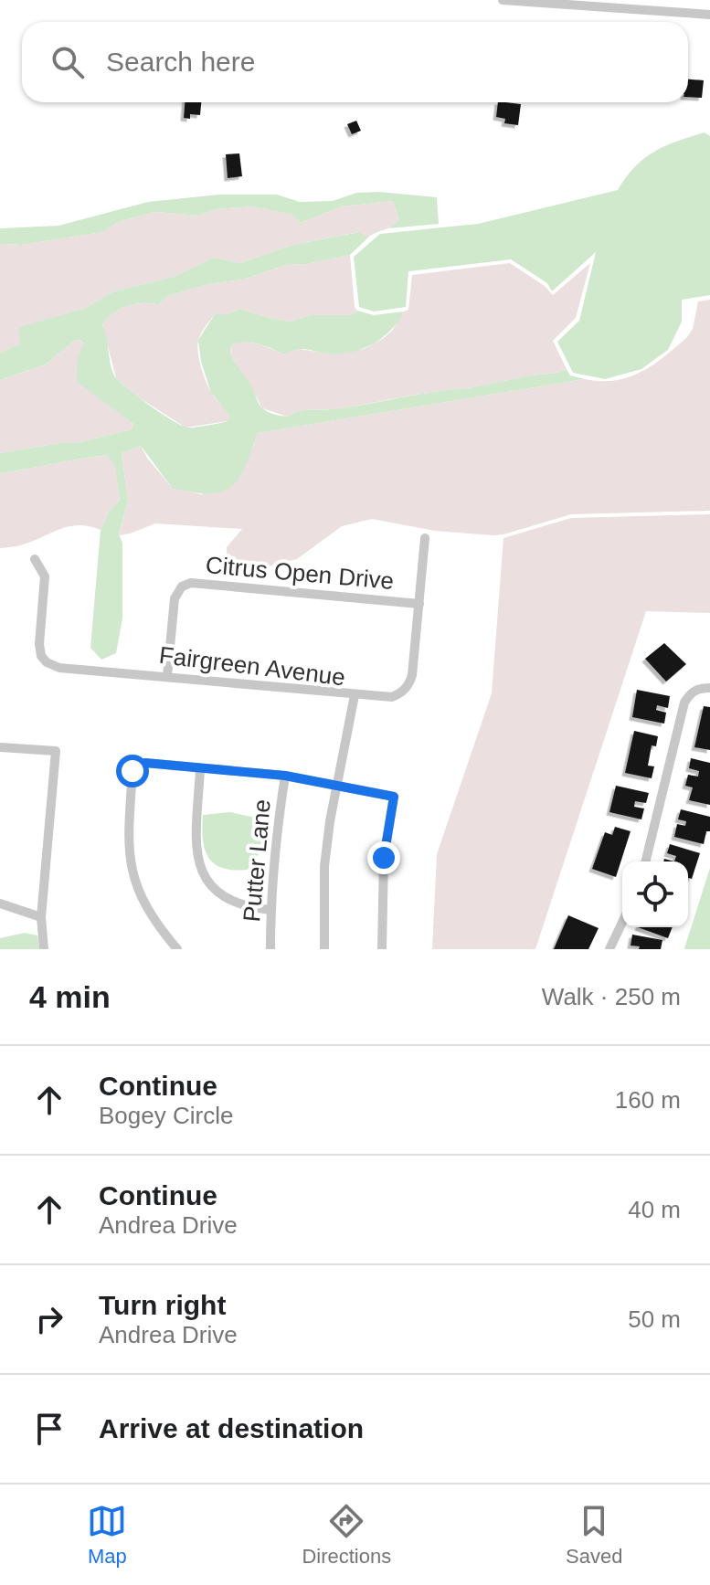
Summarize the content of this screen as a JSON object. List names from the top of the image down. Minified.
{"streets":{"street":["Citrus Open Drive","Fairgreen Avenue","Putter Lane"]},"crossings":[["Citrus Open Drive","Fairgreen Avenue"]],"page":{"search":"Search here","heading":["4 min","Walk · 250 m"],"list":[["Continue","Bogey Circle","160 m"],["Continue","Andrea Drive","40 m"],["Turn right","Andrea Drive","50 m"],"Arrive at destination"],"nav":["Map","Directions","Saved"]}}
